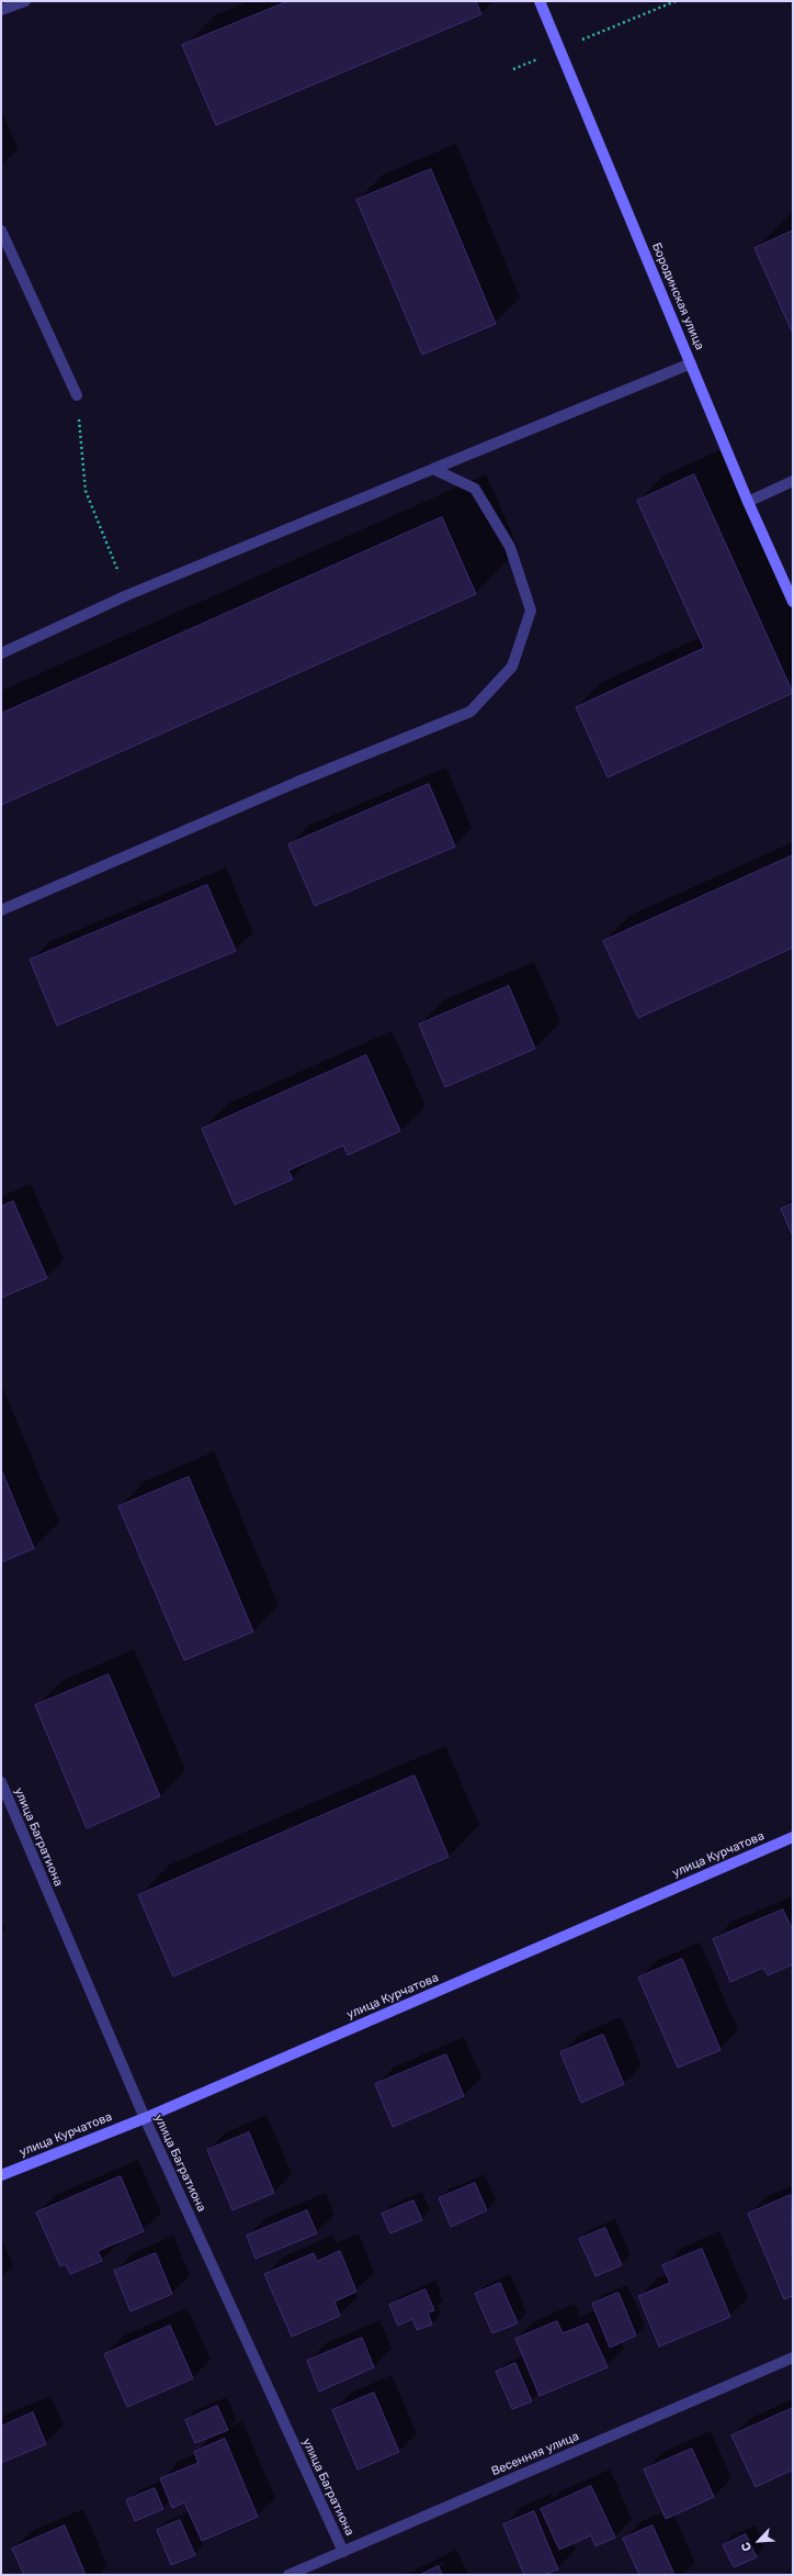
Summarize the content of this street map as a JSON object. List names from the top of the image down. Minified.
{"streets":{"street":["Бородинская улица","улица Багратиона","улица Курчатова","Весенняя улица"]},"crossings":[["улица Багратиона","улица Курчатова"],["улица Багратиона","Весенняя улица"]],"north":"bottom left"}
